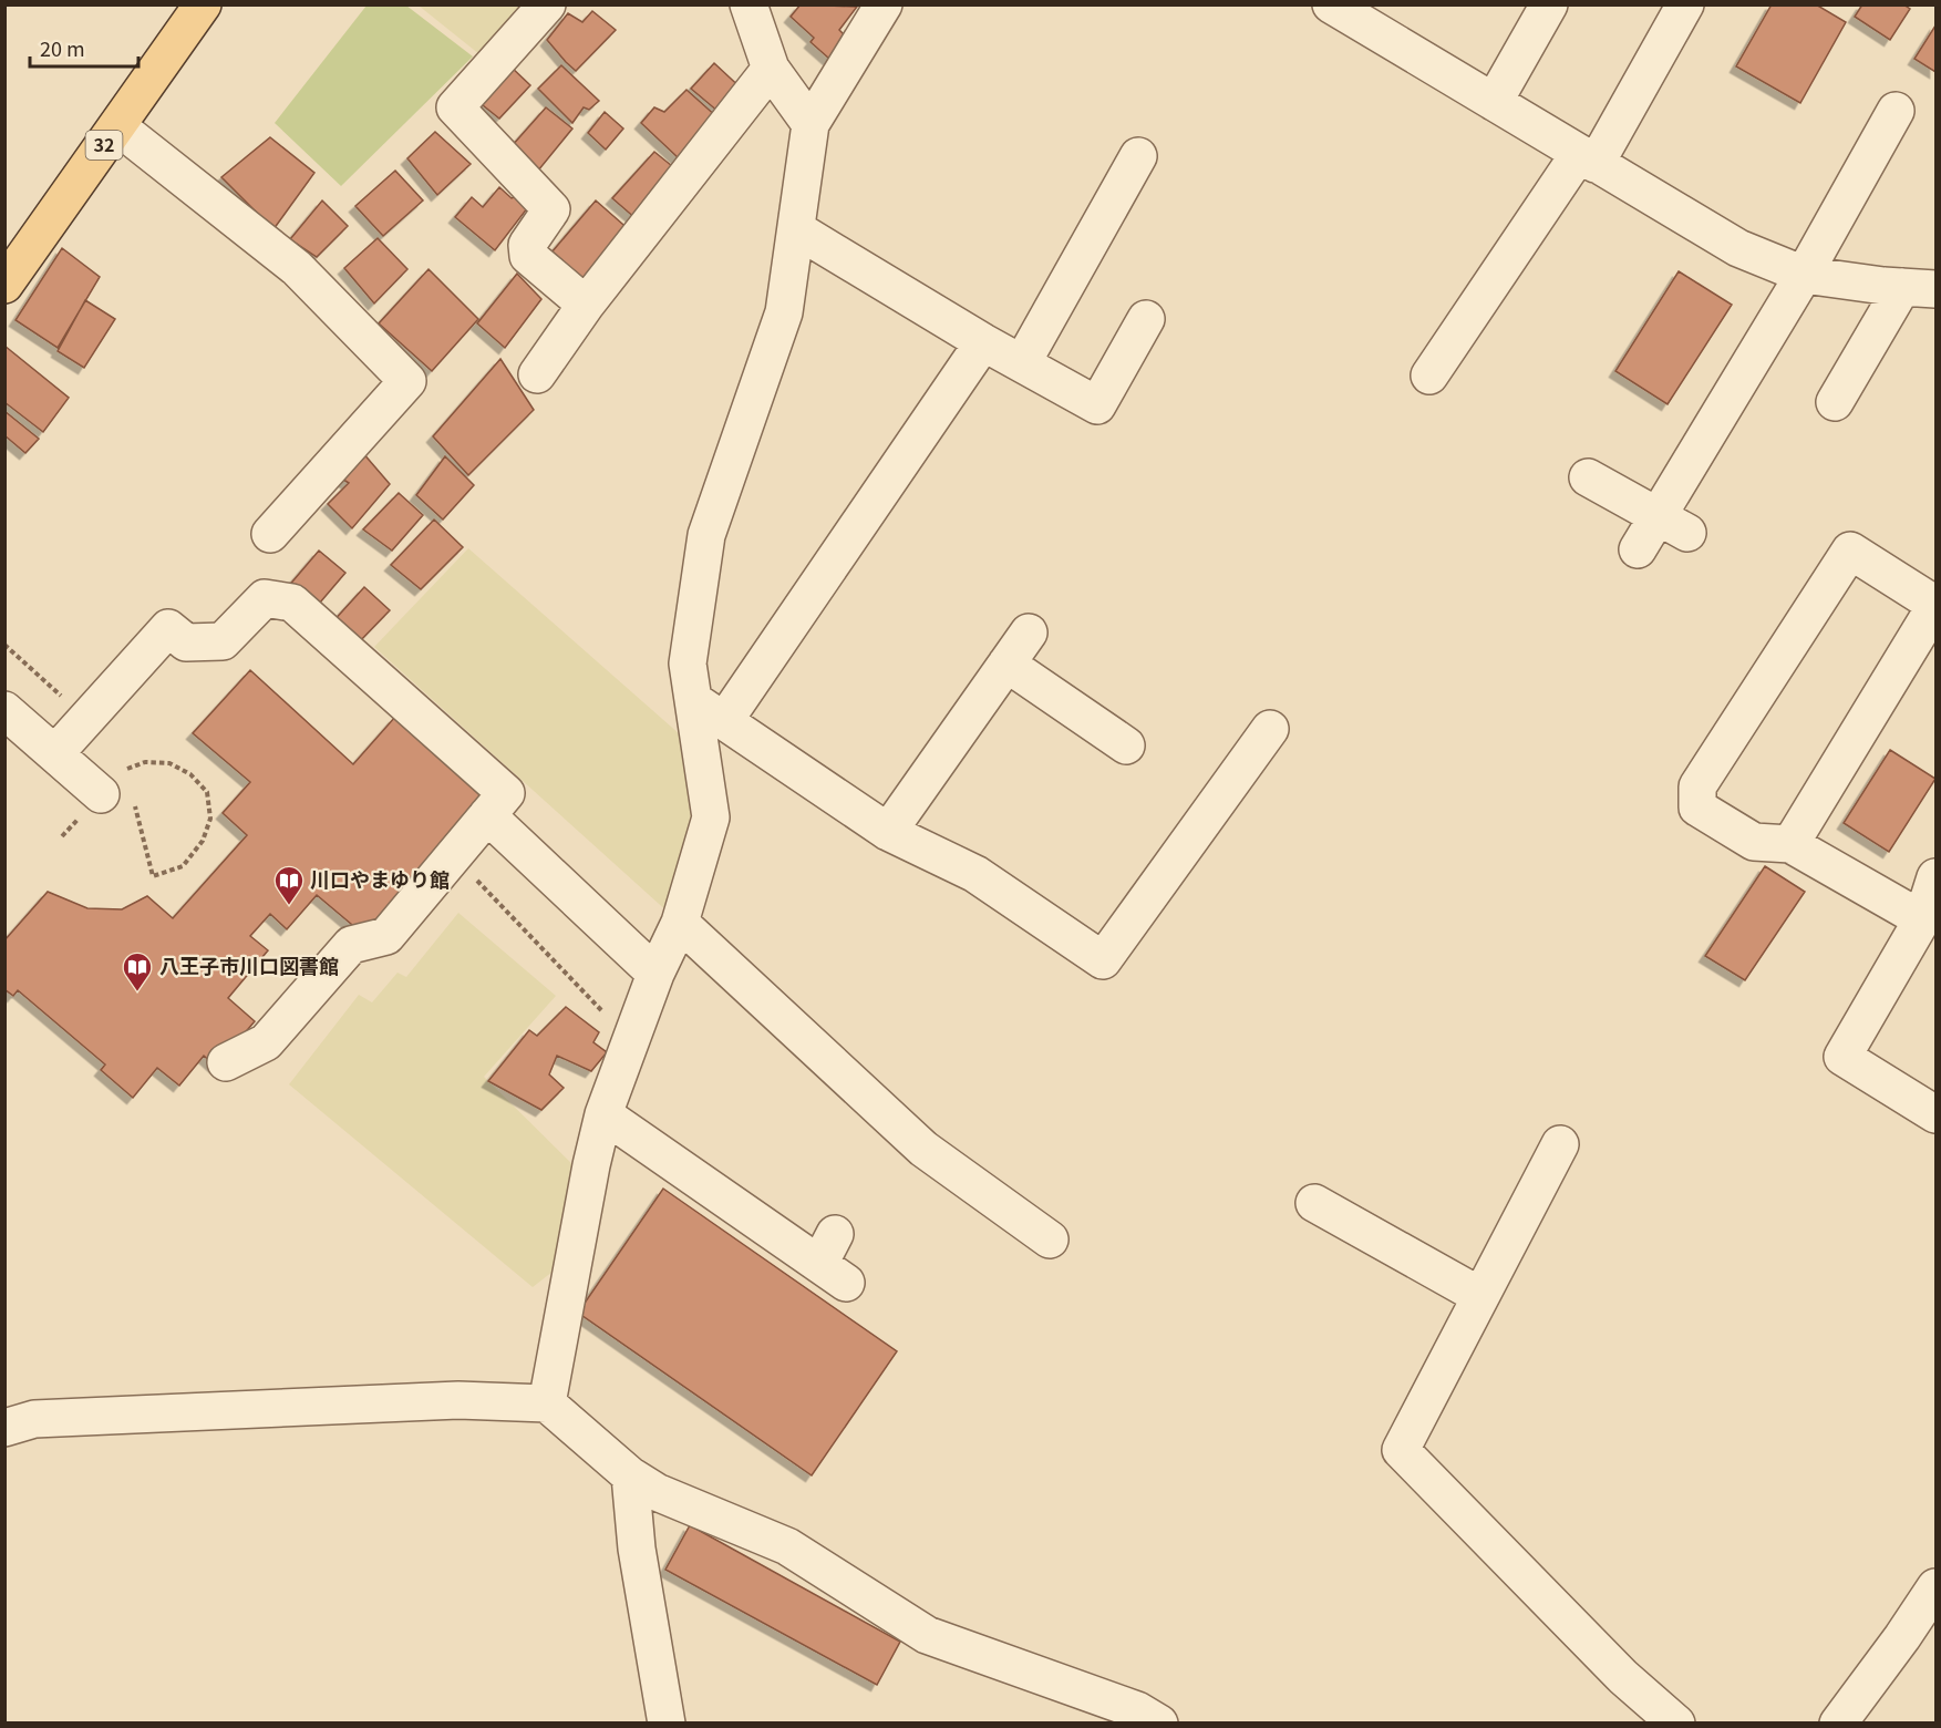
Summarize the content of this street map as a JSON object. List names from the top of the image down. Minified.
{"streets":{"main road":["32"]},"places":{"library":["川口やまゆり館","八王子市川口図書館"]},"scale_bar":"20 m"}
